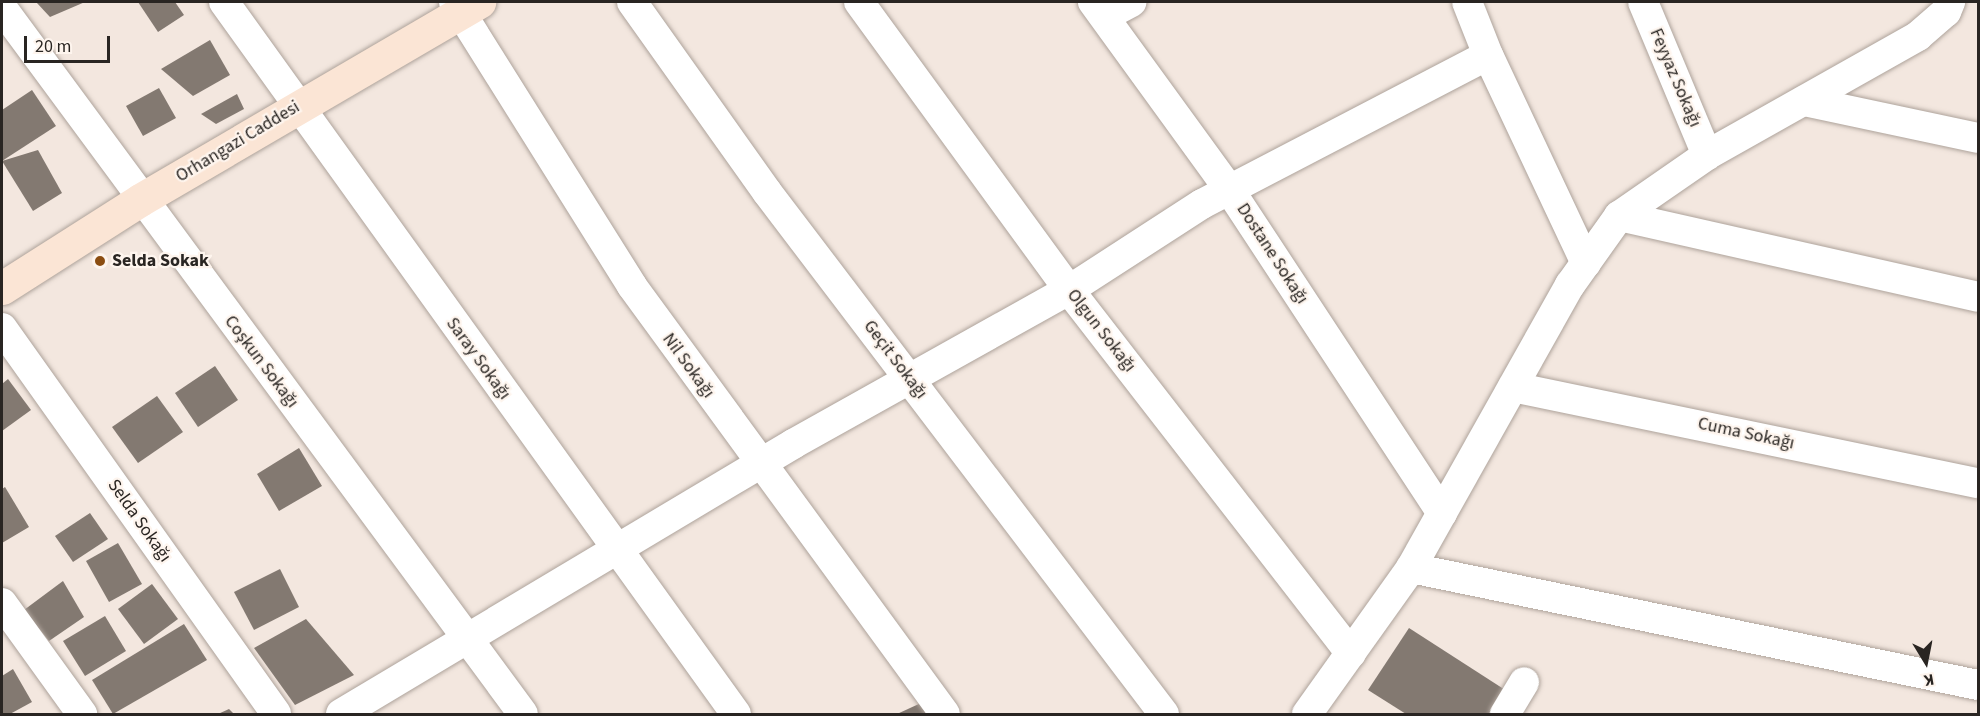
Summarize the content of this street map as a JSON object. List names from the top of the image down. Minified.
{"streets":{"street":["Feyyaz Sokağı","Orhangazi Caddesi","Dostane Sokağı","Olgun Sokağı","Saray Sokağı","Geçit Sokağı","Coşkun Sokağı","Nil Sokağı","Cuma Sokağı","Selda Sokağı"]},"crossings":[["Orhangazi Caddesi","Saray Sokağı"],["Orhangazi Caddesi","Coşkun Sokağı"],["Orhangazi Caddesi","Nil Sokağı"]],"places":["Selda Sokak"],"scale_bar":"20 m","north":"bottom"}
